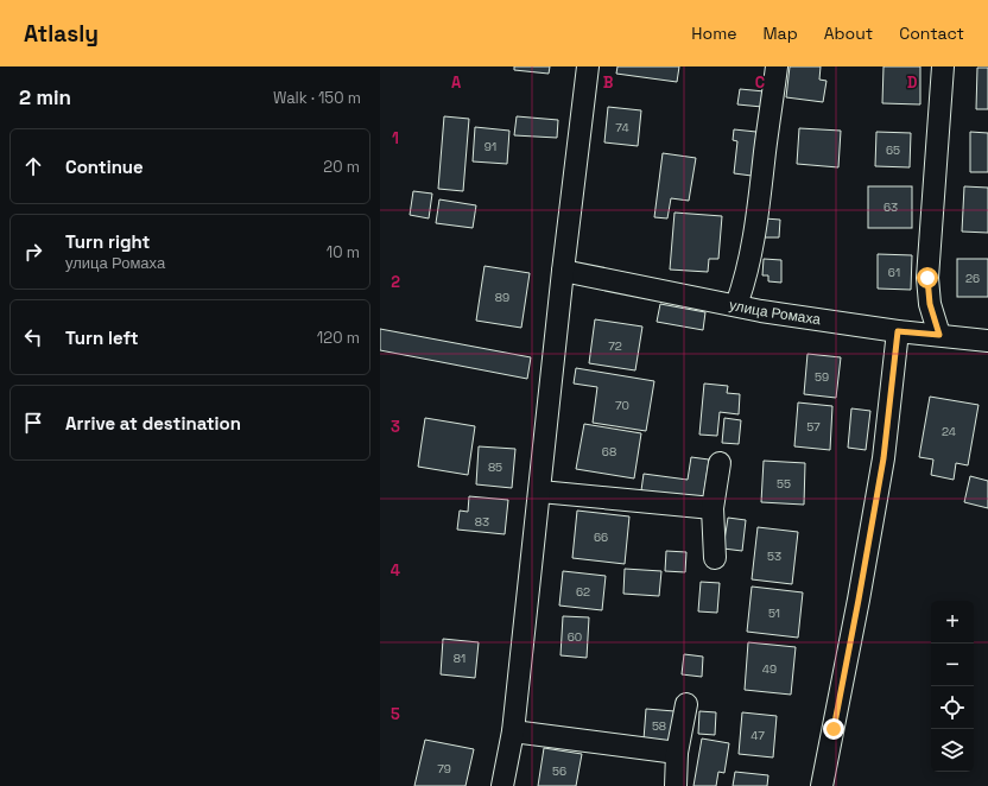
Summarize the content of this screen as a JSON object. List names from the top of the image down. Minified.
{"streets":{"street":["улица Ромаха"]},"house_numbers":["74","91","65","63","61","26","89","72","59","70","57","24","68","85","55","83","66","53","62","51","60","81","49","58","47","79","56"],"page":{"header":"Atlasly","nav":["Home","Map","About","Contact"],"heading":["2 min","Walk · 150 m"],"list":[["Continue","20 m"],["Turn right","улица Ромаха","10 m"],["Turn left","120 m"],"Arrive at destination"],"map_buttons":["+","−"]},"grid":{"columns":["A","B","C","D"],"rows":["1","2","3","4","5"]}}
